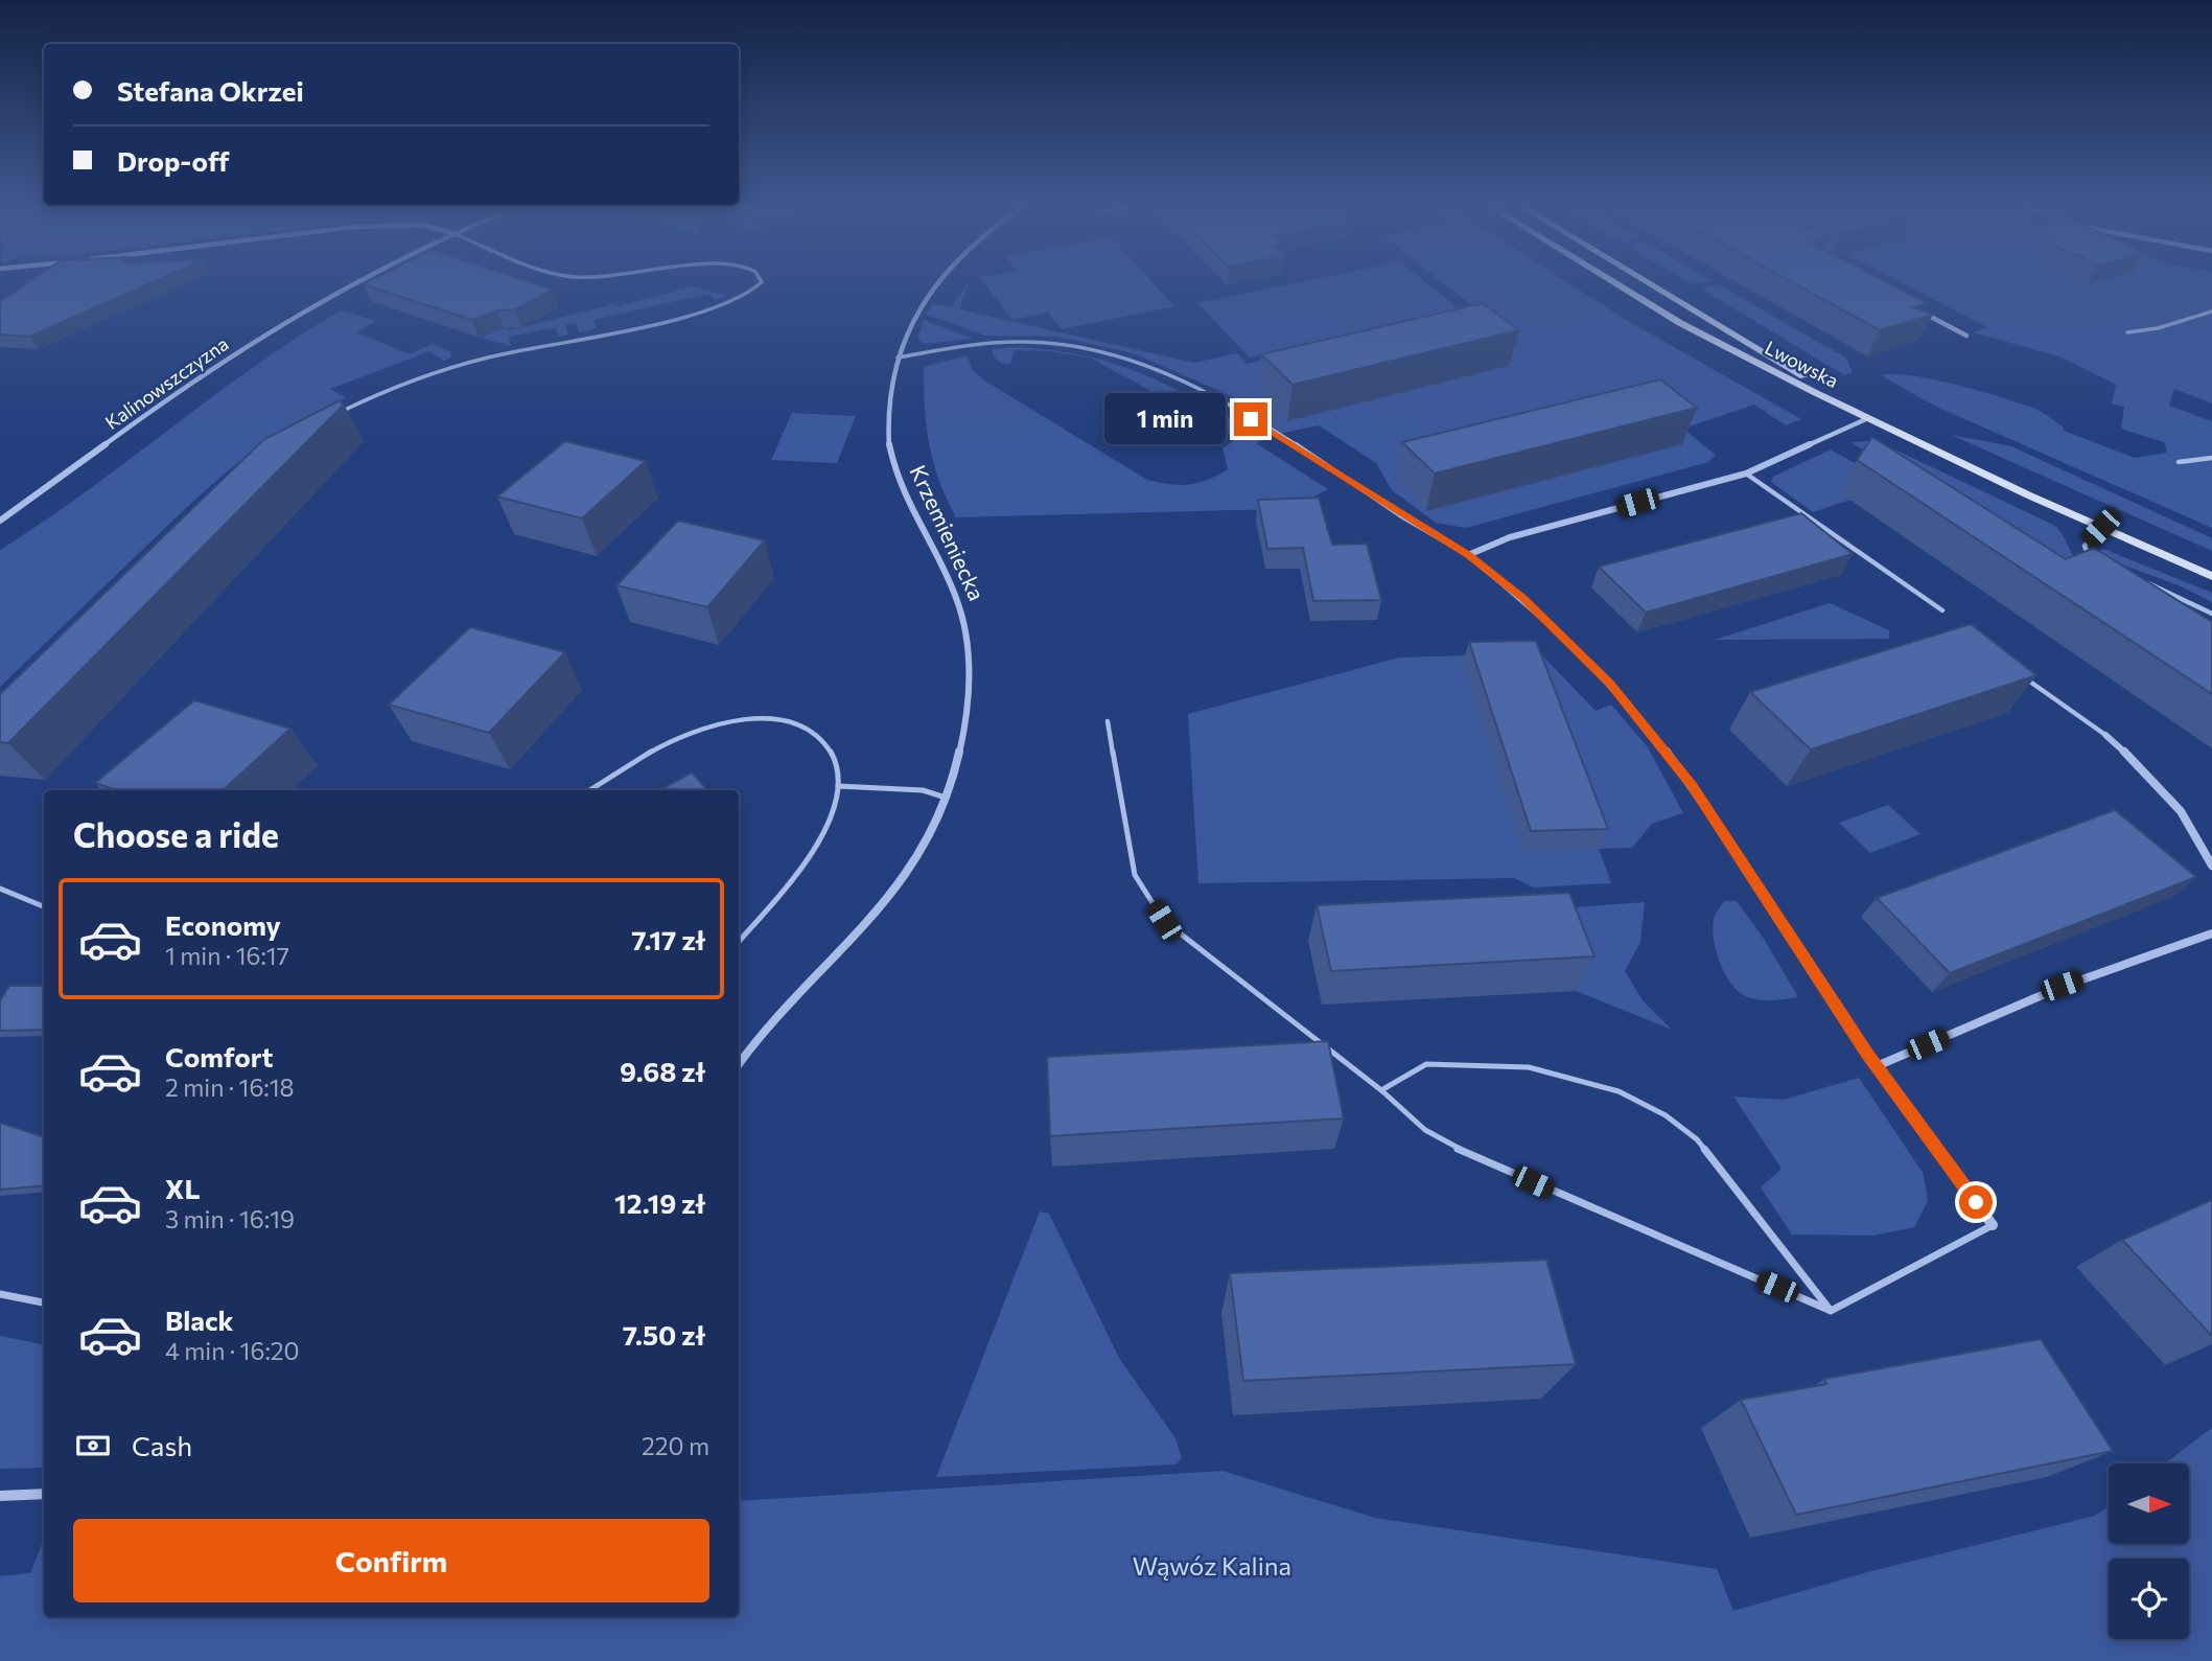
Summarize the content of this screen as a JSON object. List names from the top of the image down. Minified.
{"streets":{"street":["Lwowska","Kalinowszczyzna","Krzemieniecka"]},"parks":["Wąwóz Kalina"],"north":"right","page":{"banner":["Stefana Okrzei","Drop-off"],"bubble":"1 min","heading":"Choose a ride","list":[{"name":"Economy","note":"1 min · 16:17","value":"7.17 zł"},{"name":"Comfort","note":"2 min · 16:18","value":"9.68 zł"},{"name":"XL","note":"3 min · 16:19","value":"12.19 zł"},{"name":"Black","note":"4 min · 16:20","value":"7.50 zł"}],"pay":["Cash","220 m"],"buttons":"Confirm"}}
